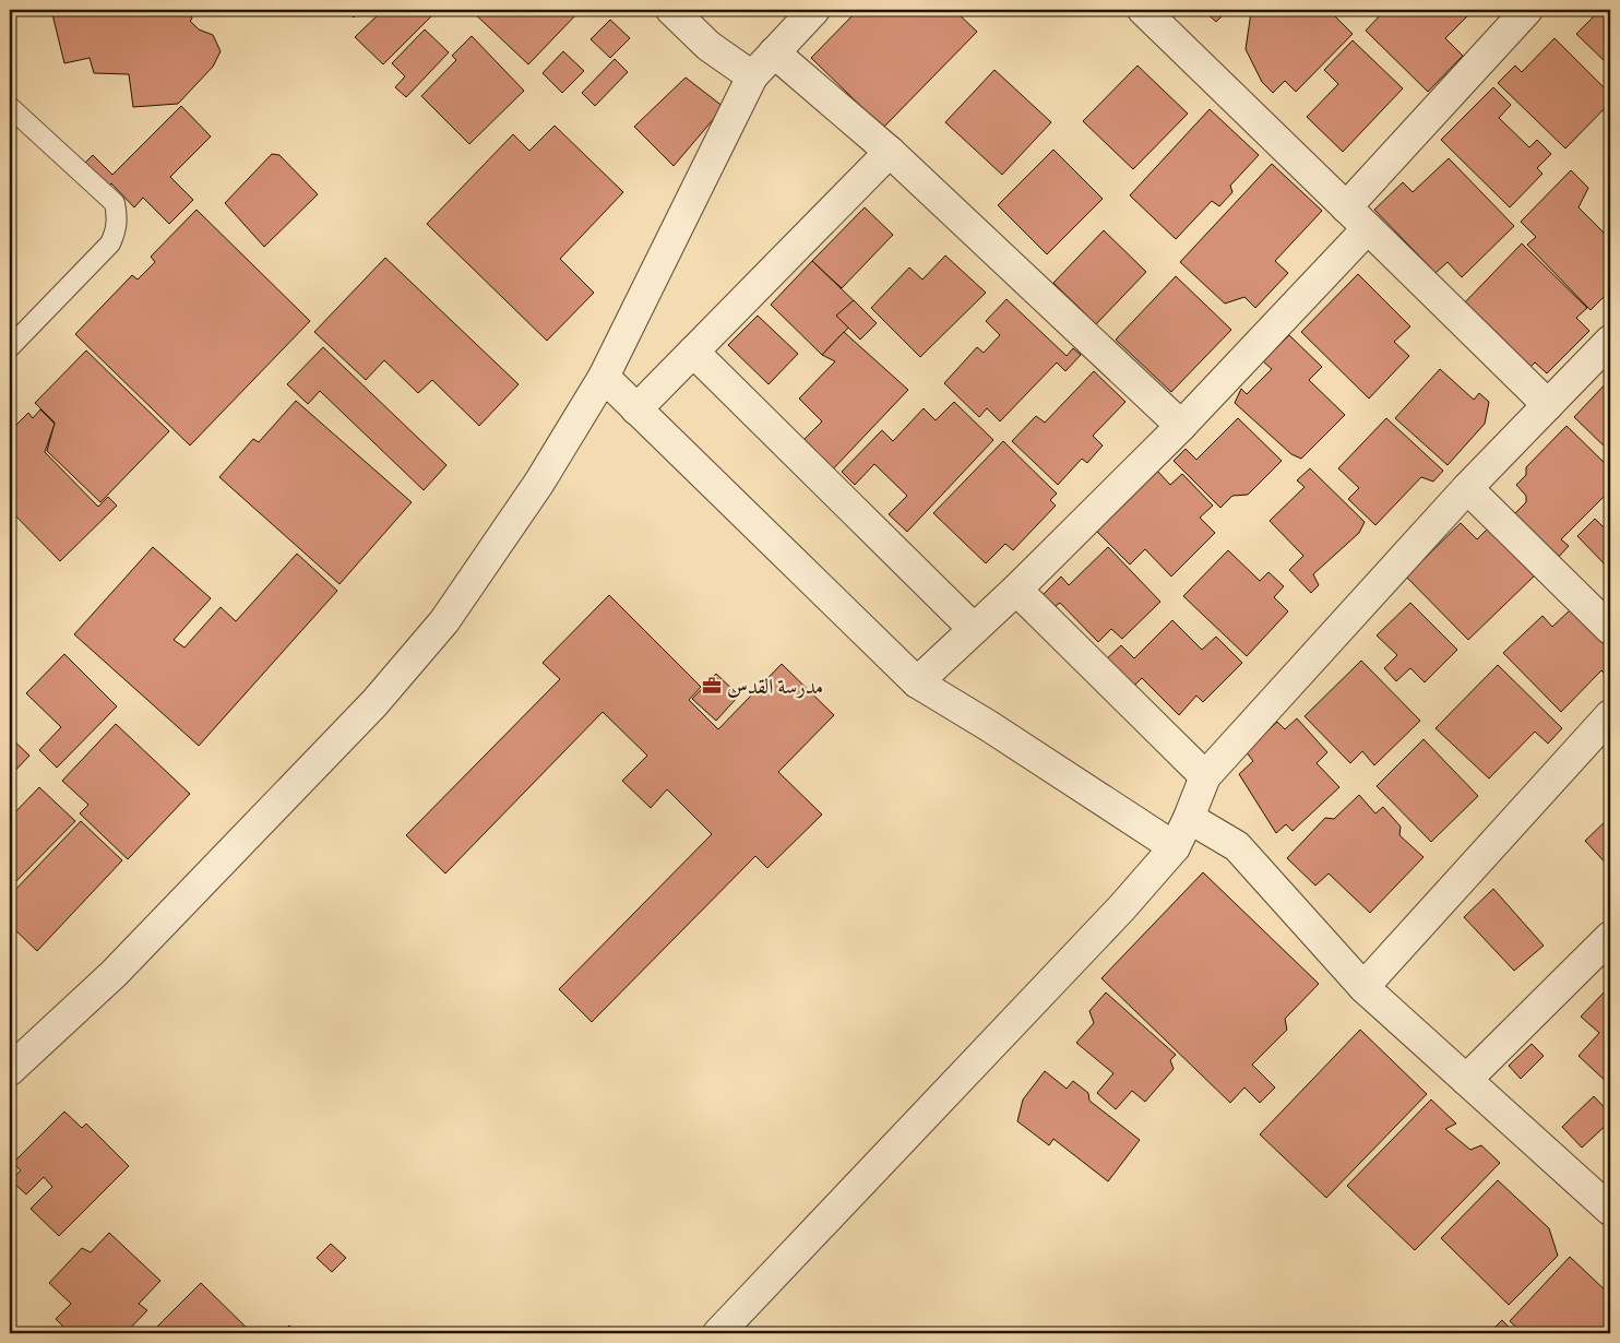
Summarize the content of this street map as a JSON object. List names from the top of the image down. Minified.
{"places":{"office":["مدرسة القدس"]}}
